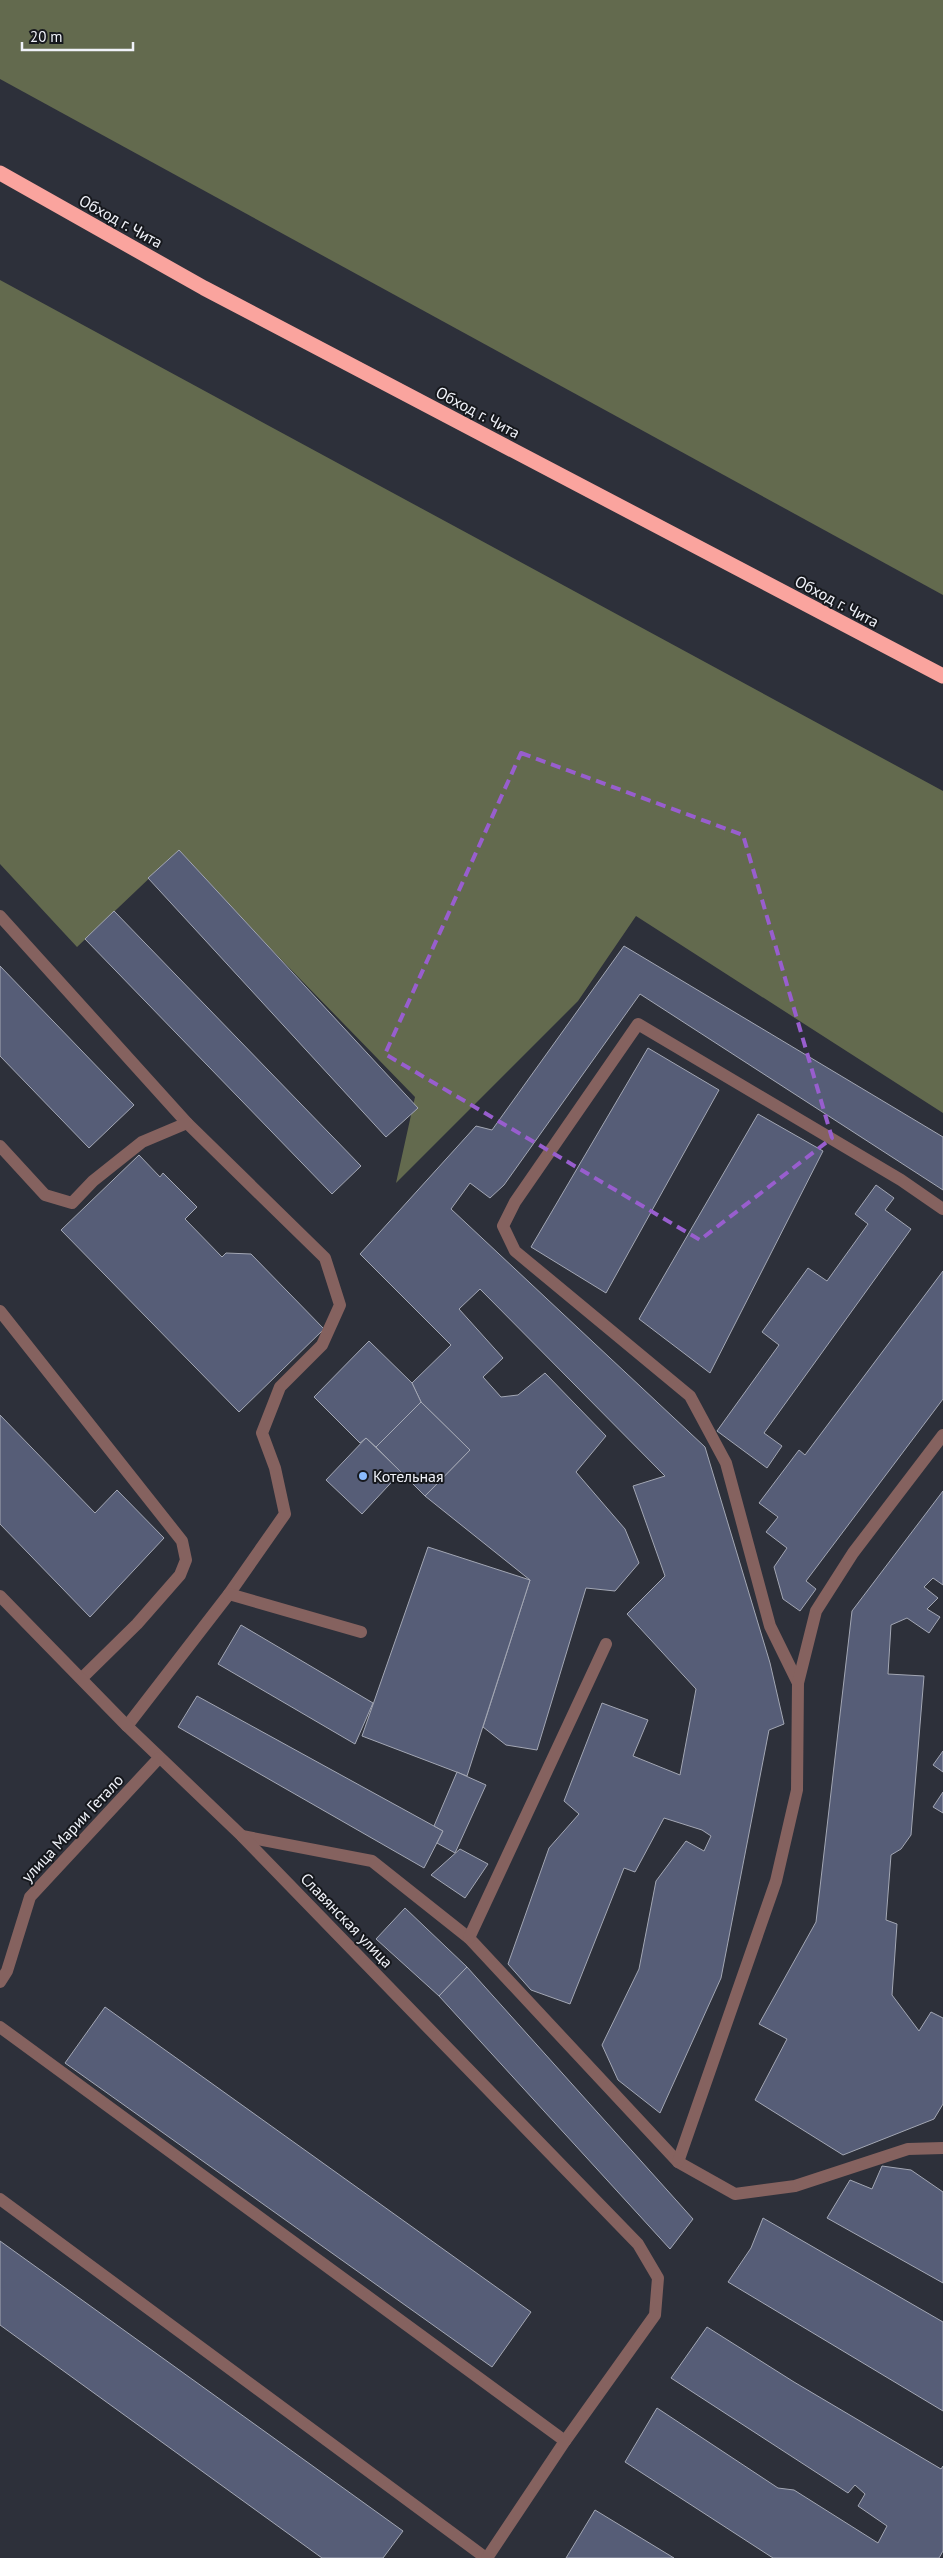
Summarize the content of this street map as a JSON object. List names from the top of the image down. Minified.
{"streets":{"highway":["Обход г. Чита"],"street":["улица Марии Гетало","Славянская улица"]},"crossings":[["улица Марии Гетало","Славянская улица"]],"places":["Котельная"],"scale_bar":"20 m"}
